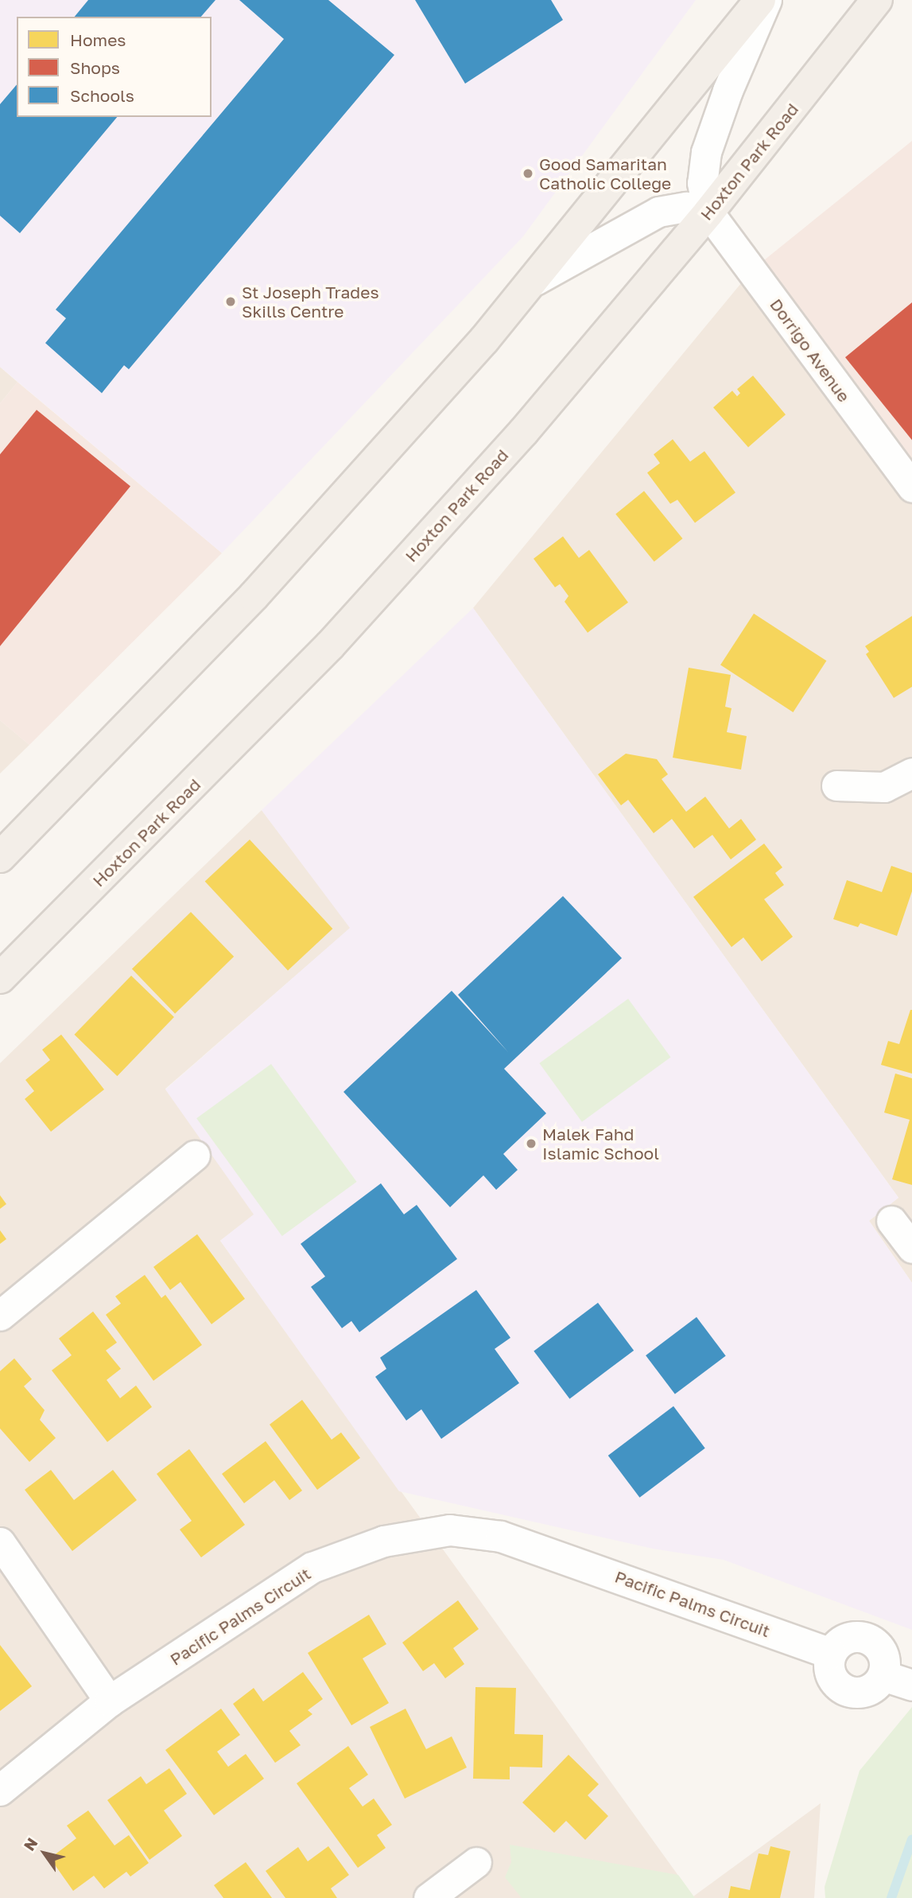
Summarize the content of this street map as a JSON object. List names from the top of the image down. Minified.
{"streets":{"main road":["Hoxton Park Road"],"street":["Dorrigo Avenue","Pacific Palms Circuit"]},"crossings":[["Hoxton Park Road","Dorrigo Avenue"]],"places":["Good Samaritan Catholic College","St Joseph Trades Skills Centre","Malek Fahd Islamic School"],"legend":["Homes","Shops","Schools"],"north":"top left"}
